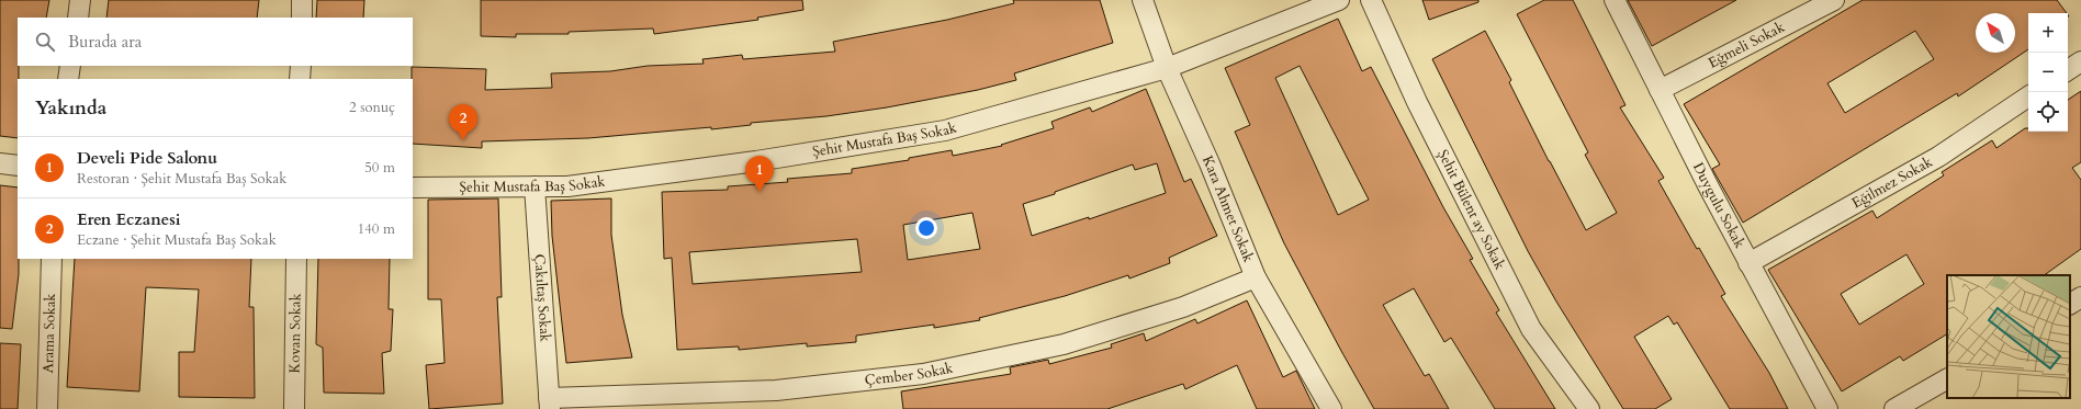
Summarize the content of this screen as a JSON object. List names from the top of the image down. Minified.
{"streets":{"street":["Eğmeli Sokak","Şehit Mustafa Baş Sokak","Eğilmez Sokak","Duygulu Sokak","Kara Ahmet Sokak","Şehit Bülent ay Sokak","Çakıltaş Sokak","Arama Sokak","Kovan Sokak","Çember Sokak"]},"crossings":[["Eğmeli Sokak","Duygulu Sokak"],["Şehit Mustafa Baş Sokak","Kara Ahmet Sokak"],["Şehit Mustafa Baş Sokak","Çakıltaş Sokak"],["Eğilmez Sokak","Duygulu Sokak"],["Kara Ahmet Sokak","Çember Sokak"],["Çakıltaş Sokak","Çember Sokak"]],"north":"top left","page":{"map_buttons":["+","−"],"search":"Burada ara","heading":["Yakında","2 sonuç"],"pins":["2","1"],"list":[{"mark":"1","name":"Develi Pide Salonu","note":"Restoran · Şehit Mustafa Baş Sokak","value":"50 m"},{"mark":"2","name":"Eren Eczanesi","note":"Eczane · Şehit Mustafa Baş Sokak","value":"140 m"}]}}
